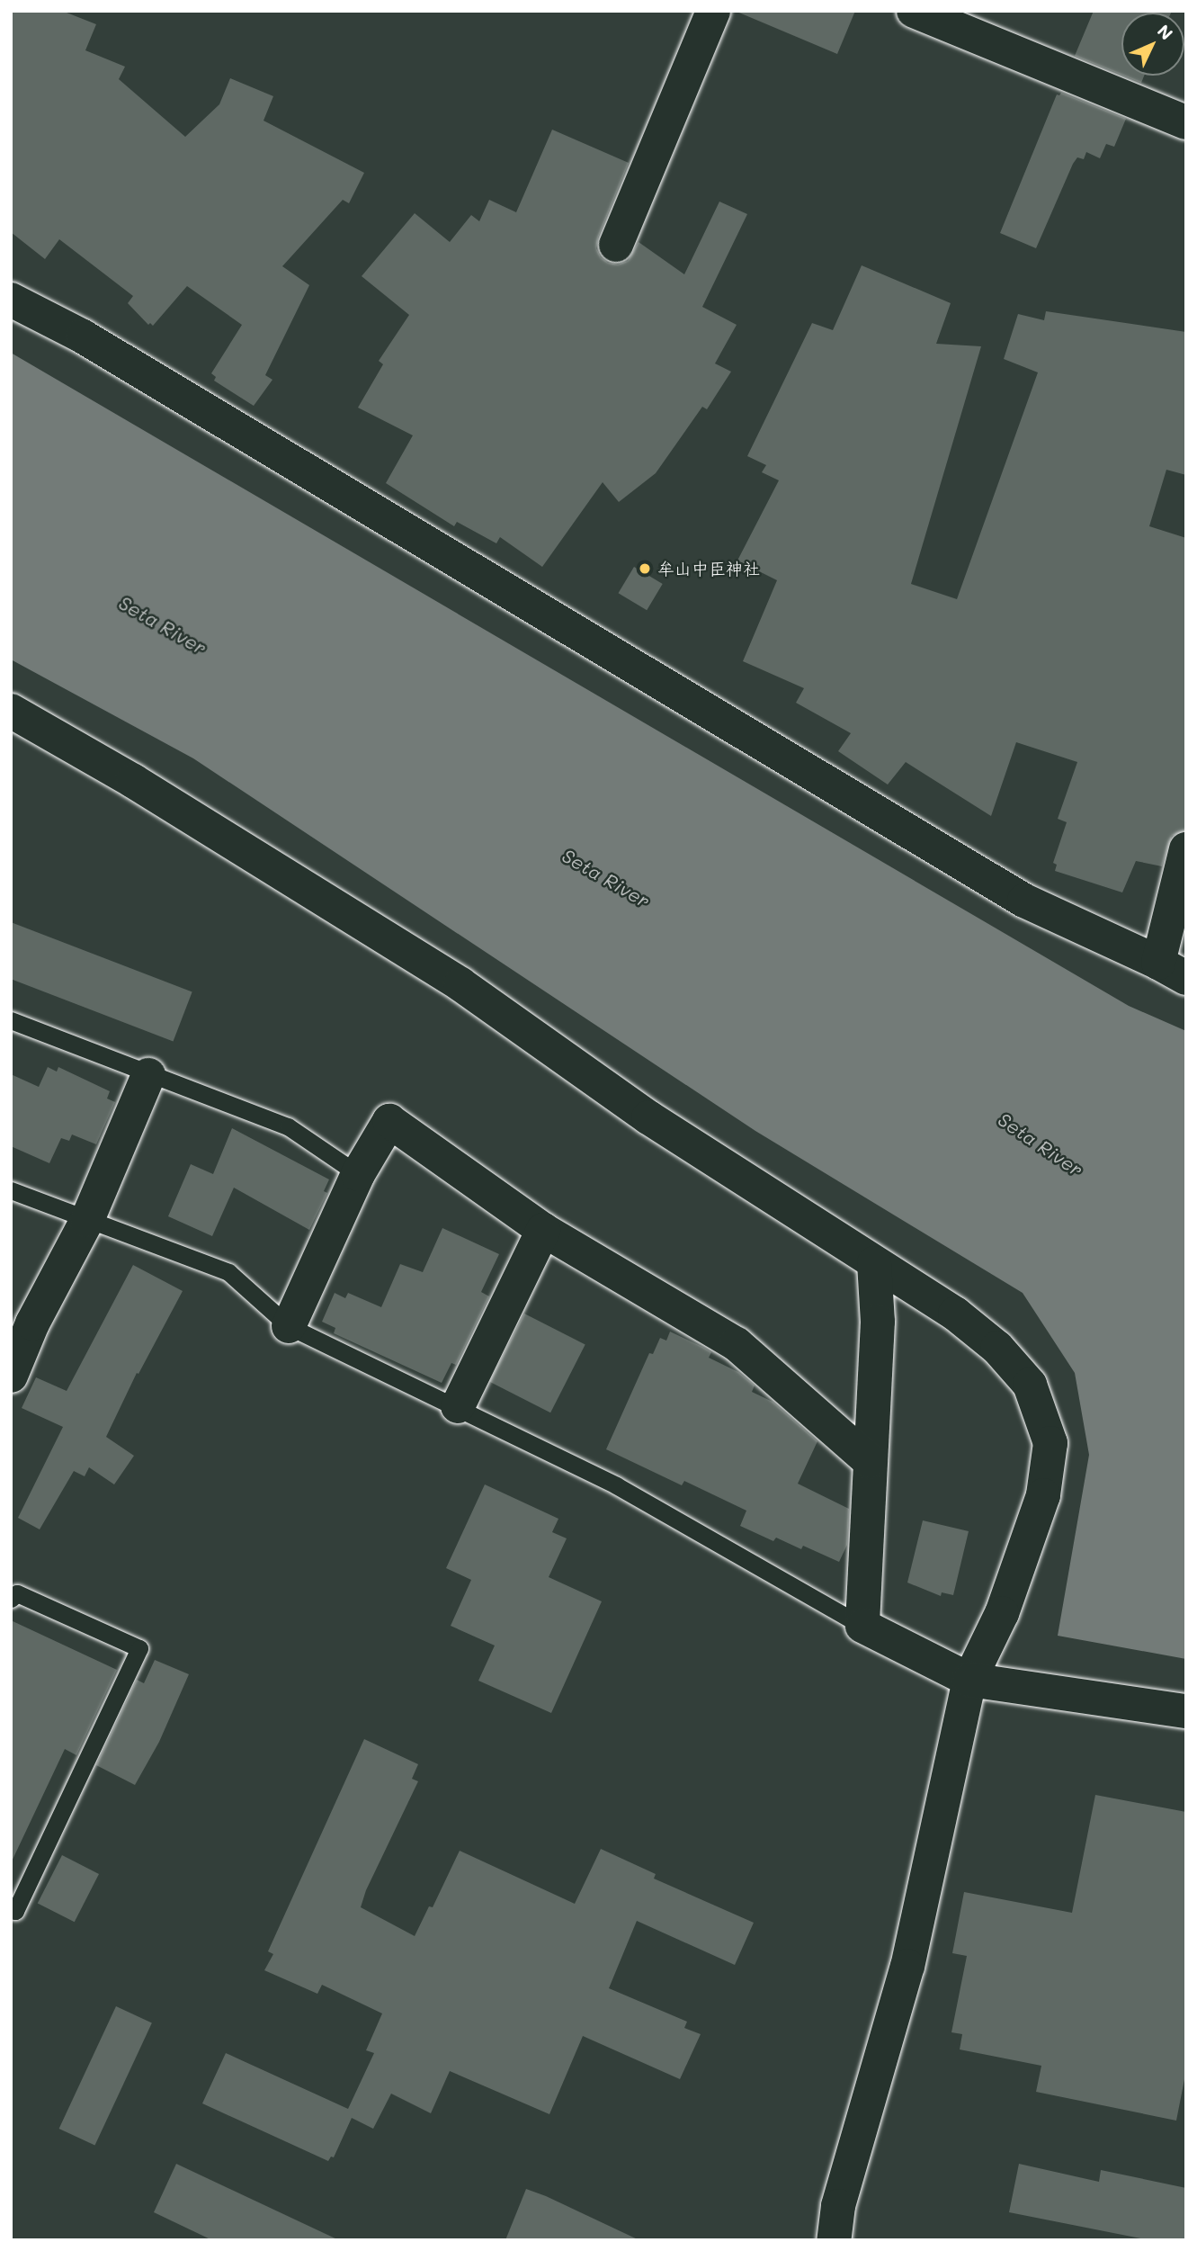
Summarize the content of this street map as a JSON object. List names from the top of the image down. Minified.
{"water":["Seta River"],"places":["牟山中臣神社"],"north":"top right"}
